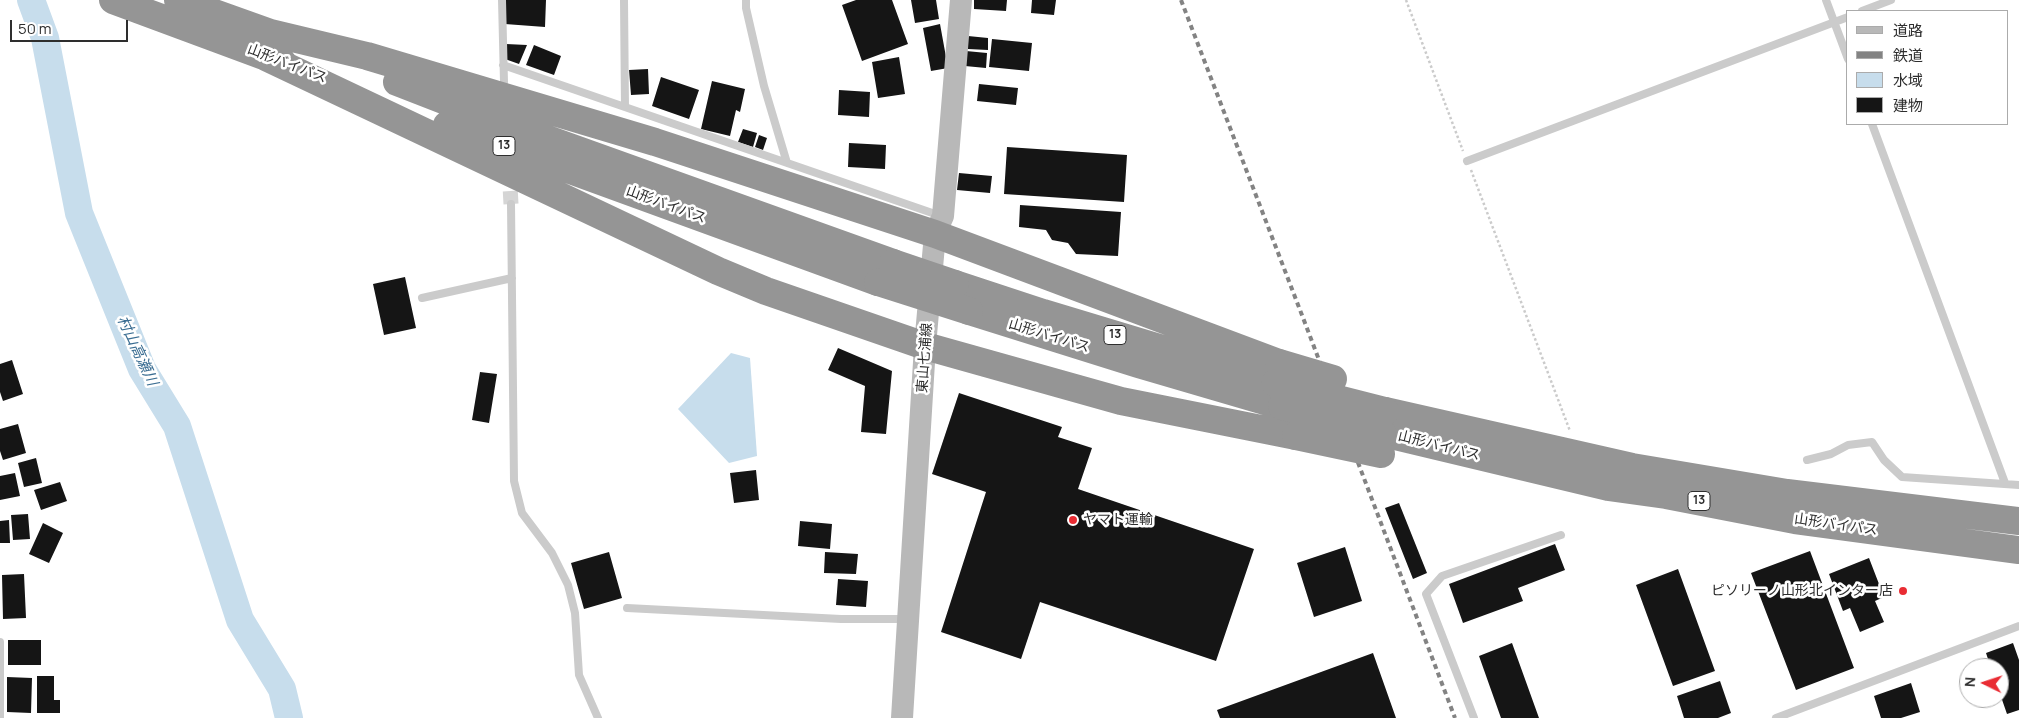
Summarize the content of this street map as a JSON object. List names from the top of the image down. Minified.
{"streets":{"highway":["山形バイパス","13"],"main road":["東山七浦線"]},"water":["村山高瀬川"],"places":["ヤマト運輸","ピソリーノ山形北インター店"],"legend":["道路","鉄道","水域","建物"],"scale_bar":"50 m","north":"left"}
